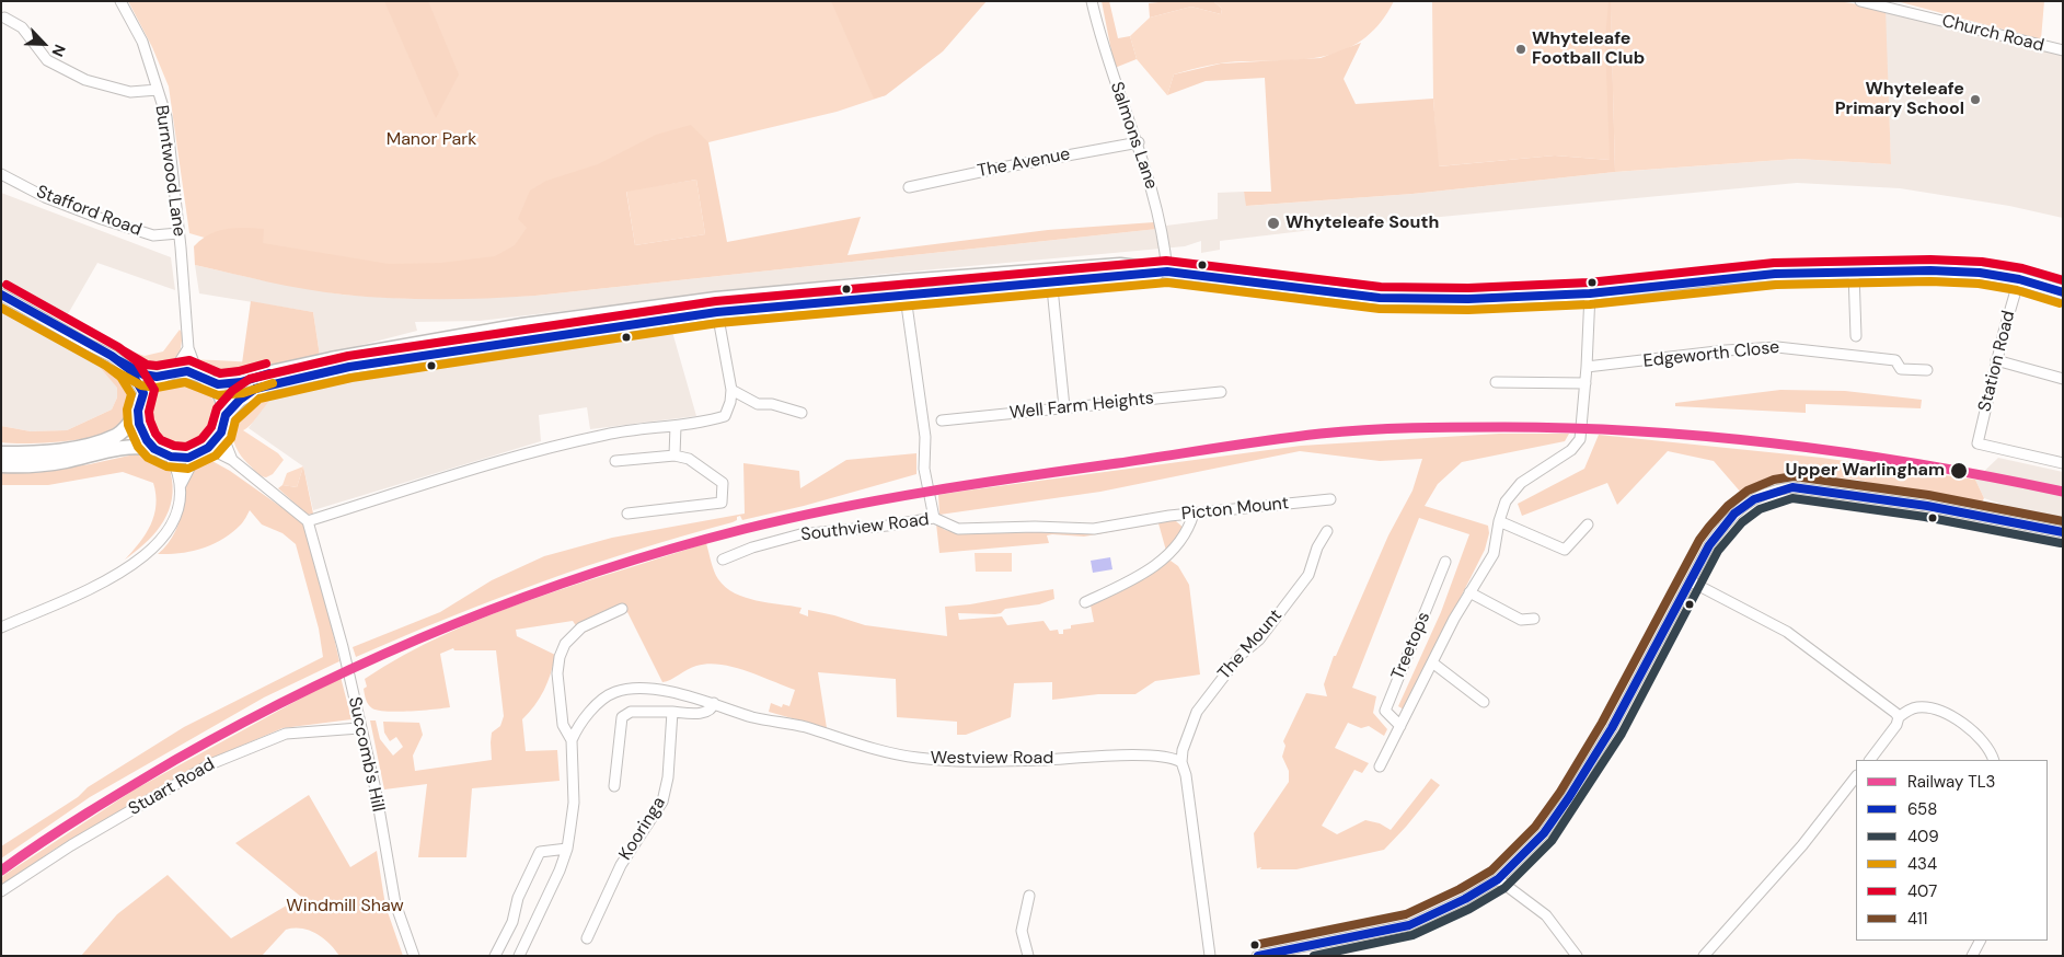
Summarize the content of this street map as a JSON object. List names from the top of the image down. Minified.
{"streets":{"street":["Church Road","Salmons Lane","The Avenue","Burntwood Lane","Stafford Road","Edgeworth Close","Station Road","Well Farm Heights","Picton Mount","Southview Road","The Mount","Treetops","Succomb's Hill","Westview Road","Stuart Road","Kooringa"]},"crossings":[["Salmons Lane","The Avenue"],["Burntwood Lane","Stafford Road"],["Picton Mount","Southview Road"],["The Mount","Westview Road"],["Succomb's Hill","Stuart Road"]],"parks":["Manor Park","Windmill Shaw"],"places":["Whyteleafe Football Club","Whyteleafe Primary School","Whyteleafe South","Upper Warlingham"],"lines":["transit line 407","transit line 658","transit line 434","rail line TL3","transit line 411","transit line 409"],"legend":["Railway TL3","658","409","434","407","411"],"north":"bottom right"}
